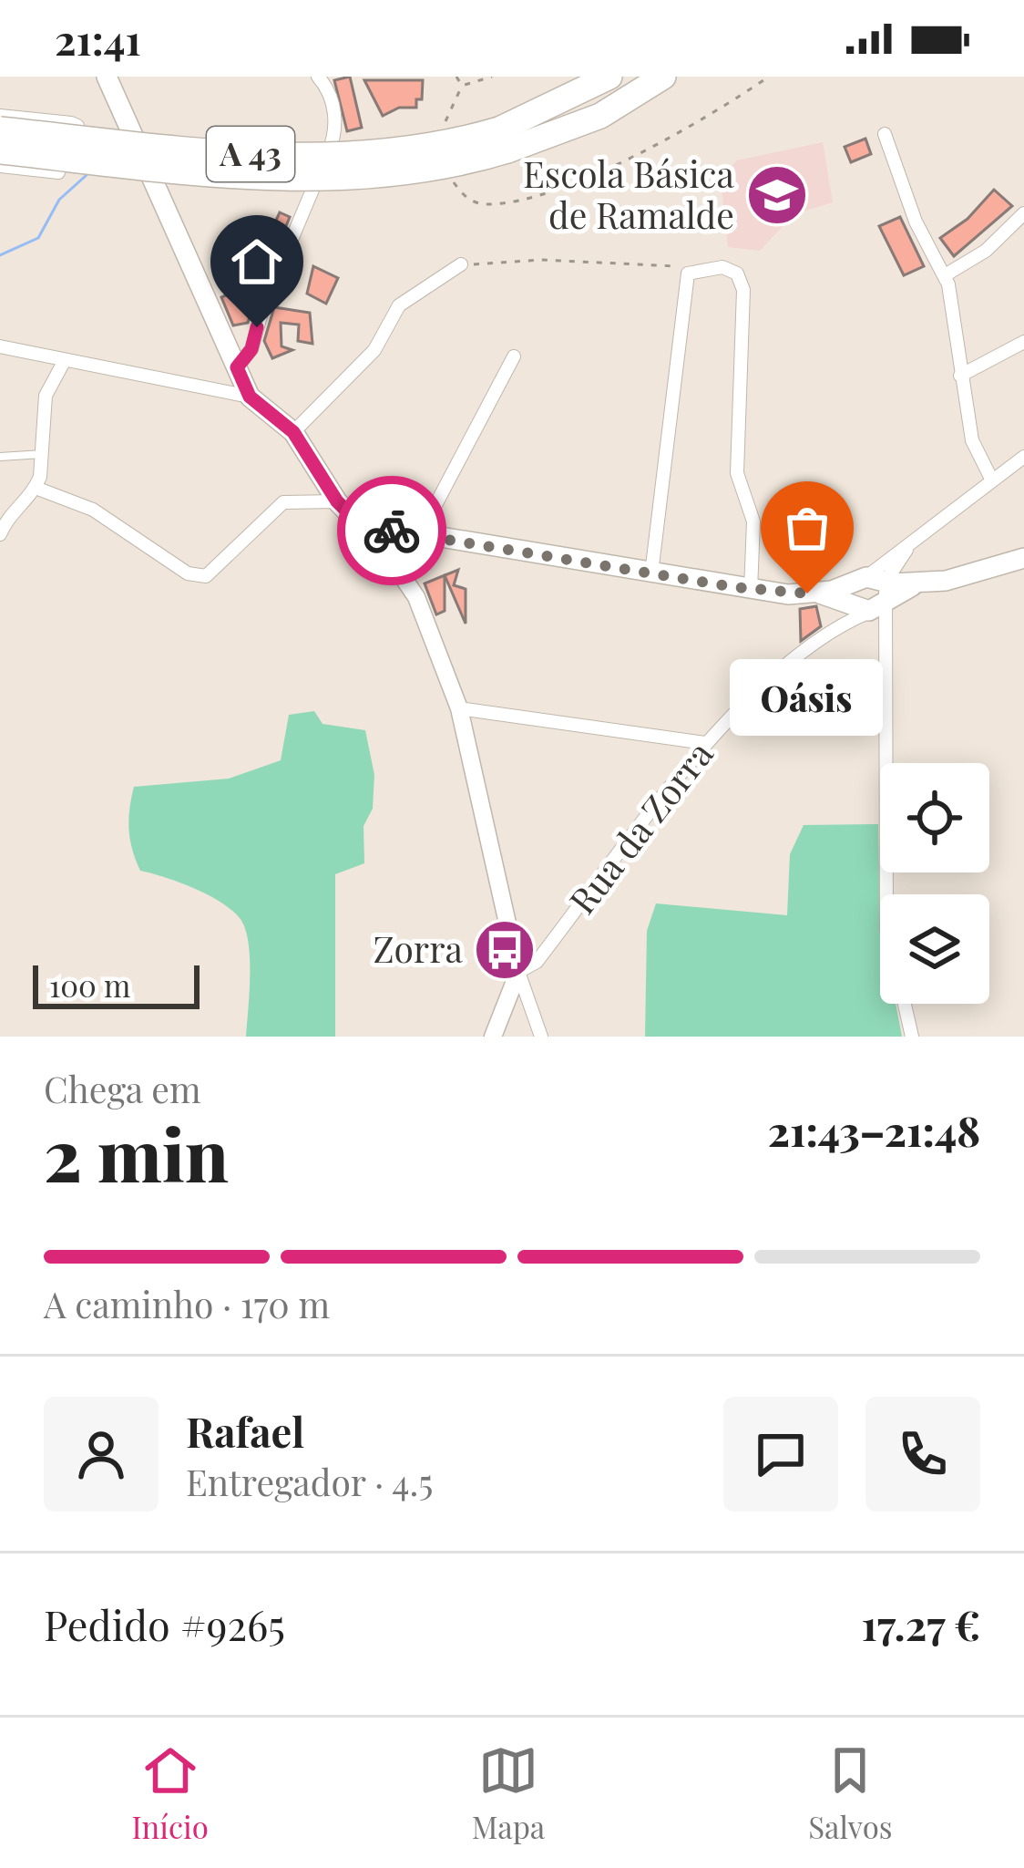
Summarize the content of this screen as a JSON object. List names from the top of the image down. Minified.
{"streets":{"highway":["A 43"],"street":["Rua da Zorra"]},"places":{"school or university":["Escola Básica de Ramalde"],"other":["Oásis"],"bus stop":["Zorra"]},"scale_bar":"100 m","page":{"status":"21:41","bubble":"Oásis","scale":"100 m","heading":["2 min","Chega em","21:43–21:48"],"panel":["Rafael","Entregador · 4.5","Pedido #9265","17.27 €"],"bar":"A caminho · 170 m","tabs":["Início","Mapa","Salvos"]}}
